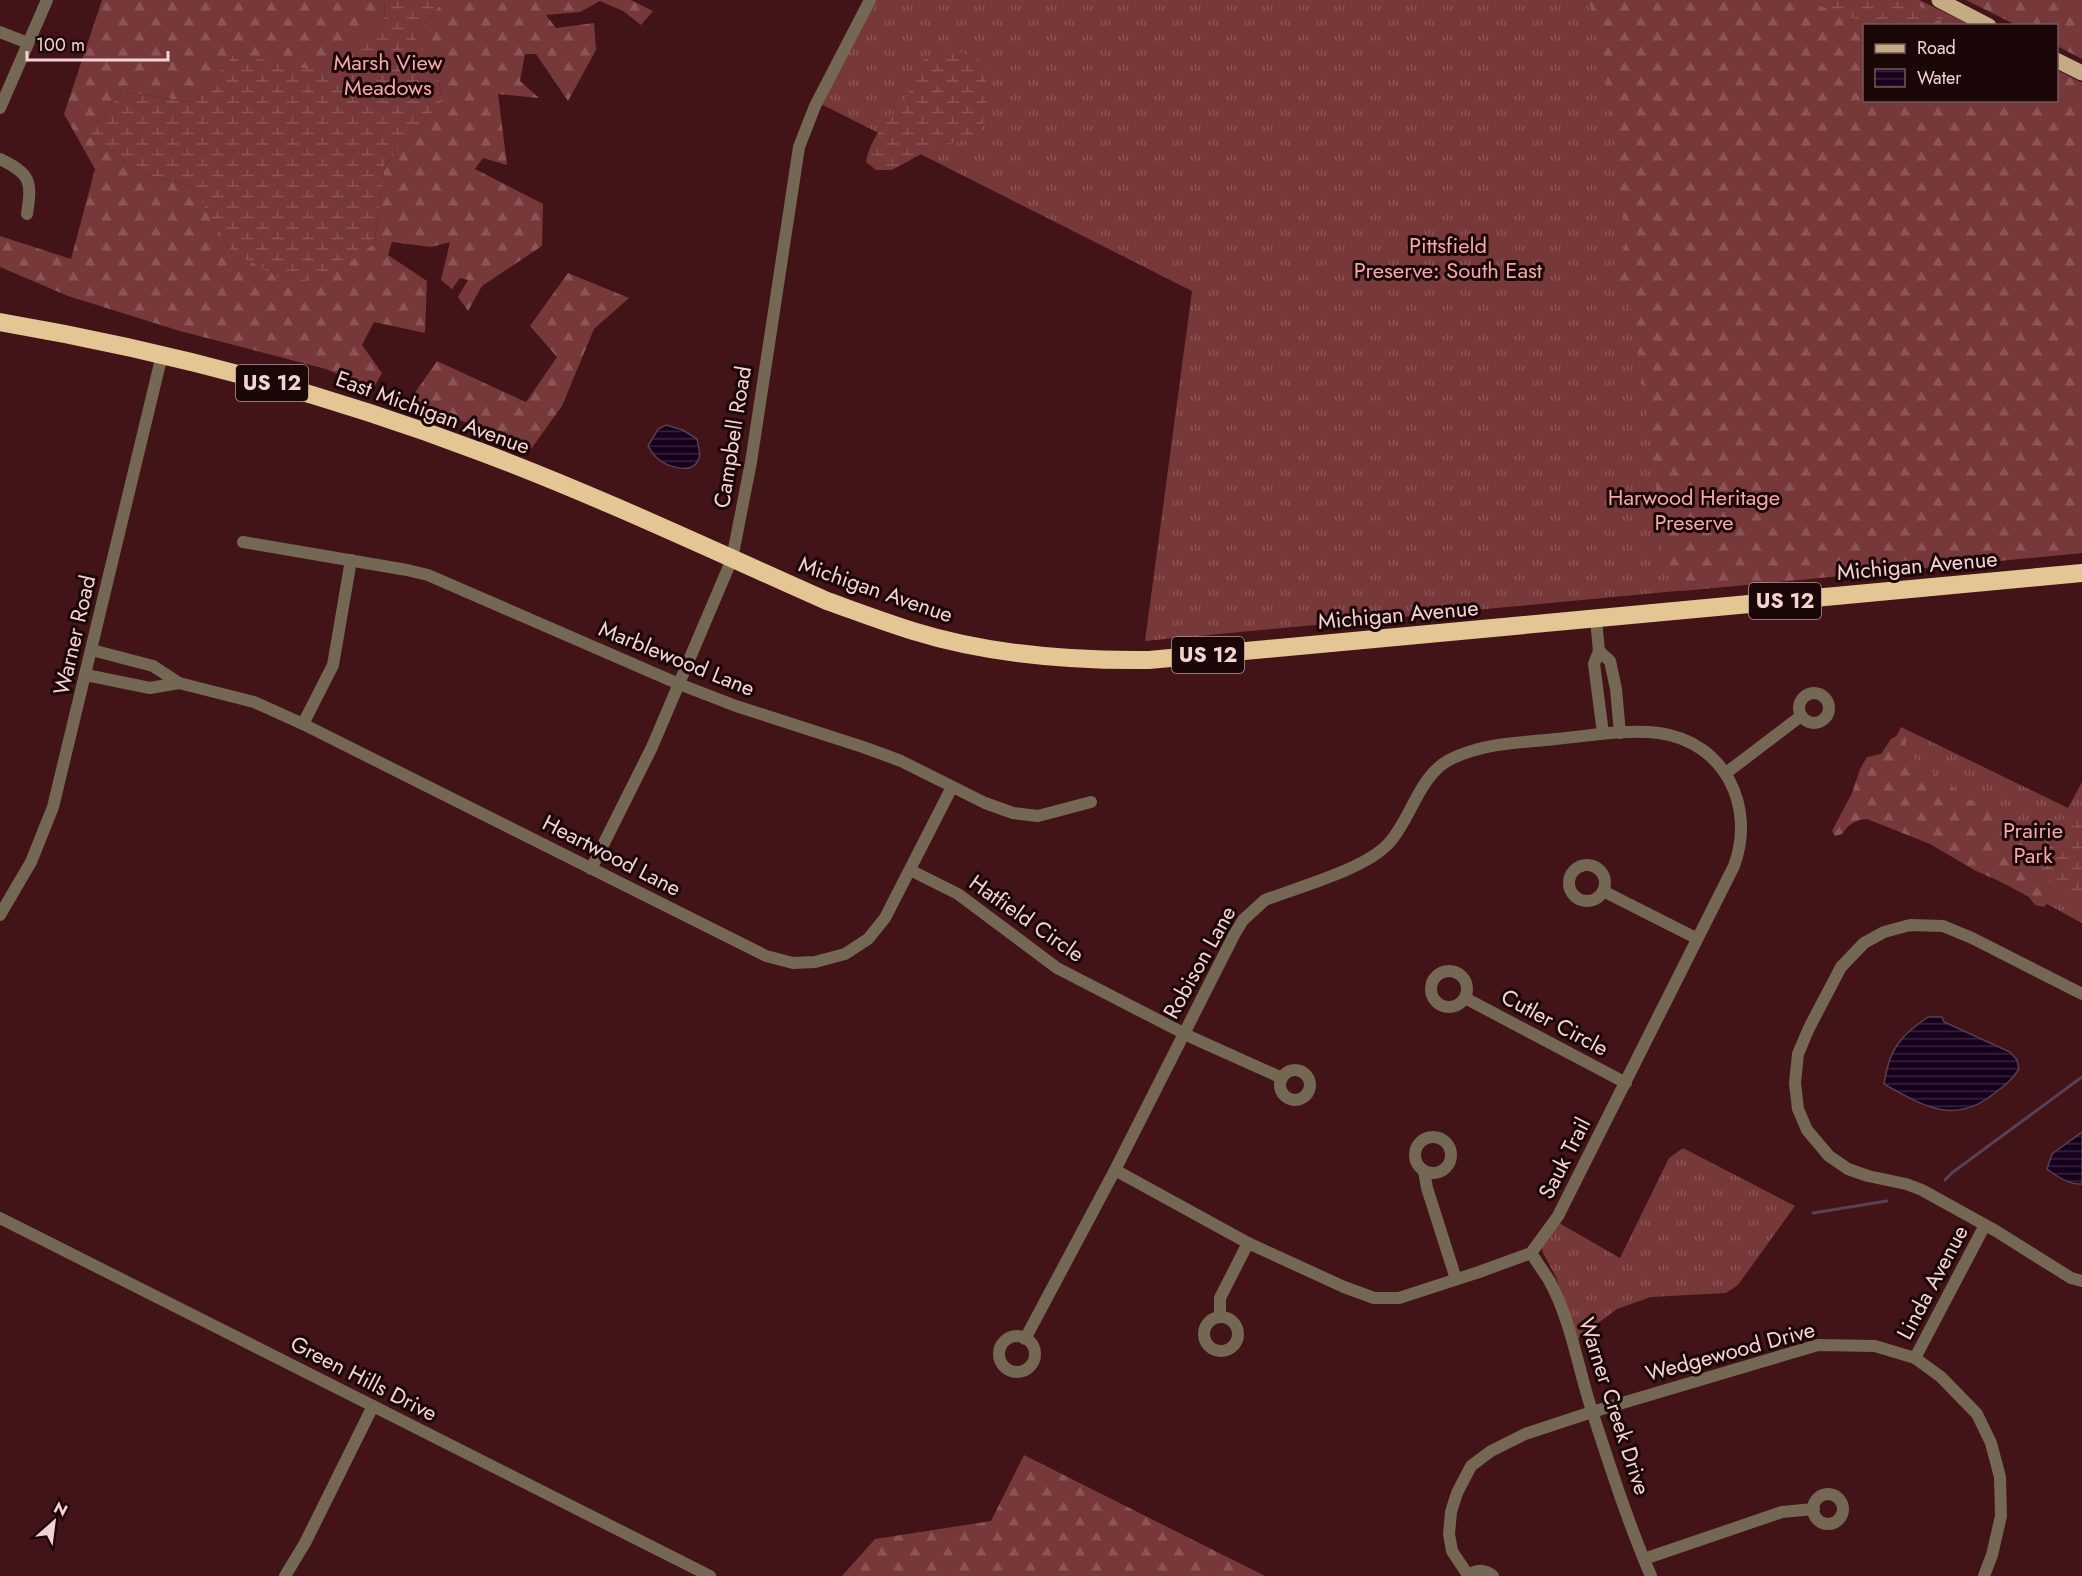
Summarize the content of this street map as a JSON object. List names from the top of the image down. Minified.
{"streets":{"highway":["US 12","East Michigan Avenue","Michigan Avenue"],"street":["Campbell Road","Warner Road","Marblewood Lane","Heartwood Lane","Hatfield Circle","Robison Lane","Cutler Circle","Sauk Trail","Linda Avenue","Wedgewood Drive","Green Hills Drive","Warner Creek Drive"]},"crossings":[["East Michigan Avenue","Campbell Road"],["East Michigan Avenue","Michigan Avenue"],["East Michigan Avenue","Warner Road"],["Campbell Road","Michigan Avenue"],["Campbell Road","Marblewood Lane"],["Campbell Road","Heartwood Lane"],["Warner Road","Heartwood Lane"],["Marblewood Lane","Heartwood Lane"],["Heartwood Lane","Hatfield Circle"],["Hatfield Circle","Robison Lane"],["Robison Lane","Sauk Trail"],["Cutler Circle","Sauk Trail"],["Sauk Trail","Warner Creek Drive"],["Linda Avenue","Wedgewood Drive"],["Wedgewood Drive","Warner Creek Drive"]],"parks":["Marsh View Meadows","Pittsfield Preserve: South East","Harwood Heritage Preserve","Prairie Park"],"legend":["Road","Water"],"scale_bar":"100 m","north":"top right"}
